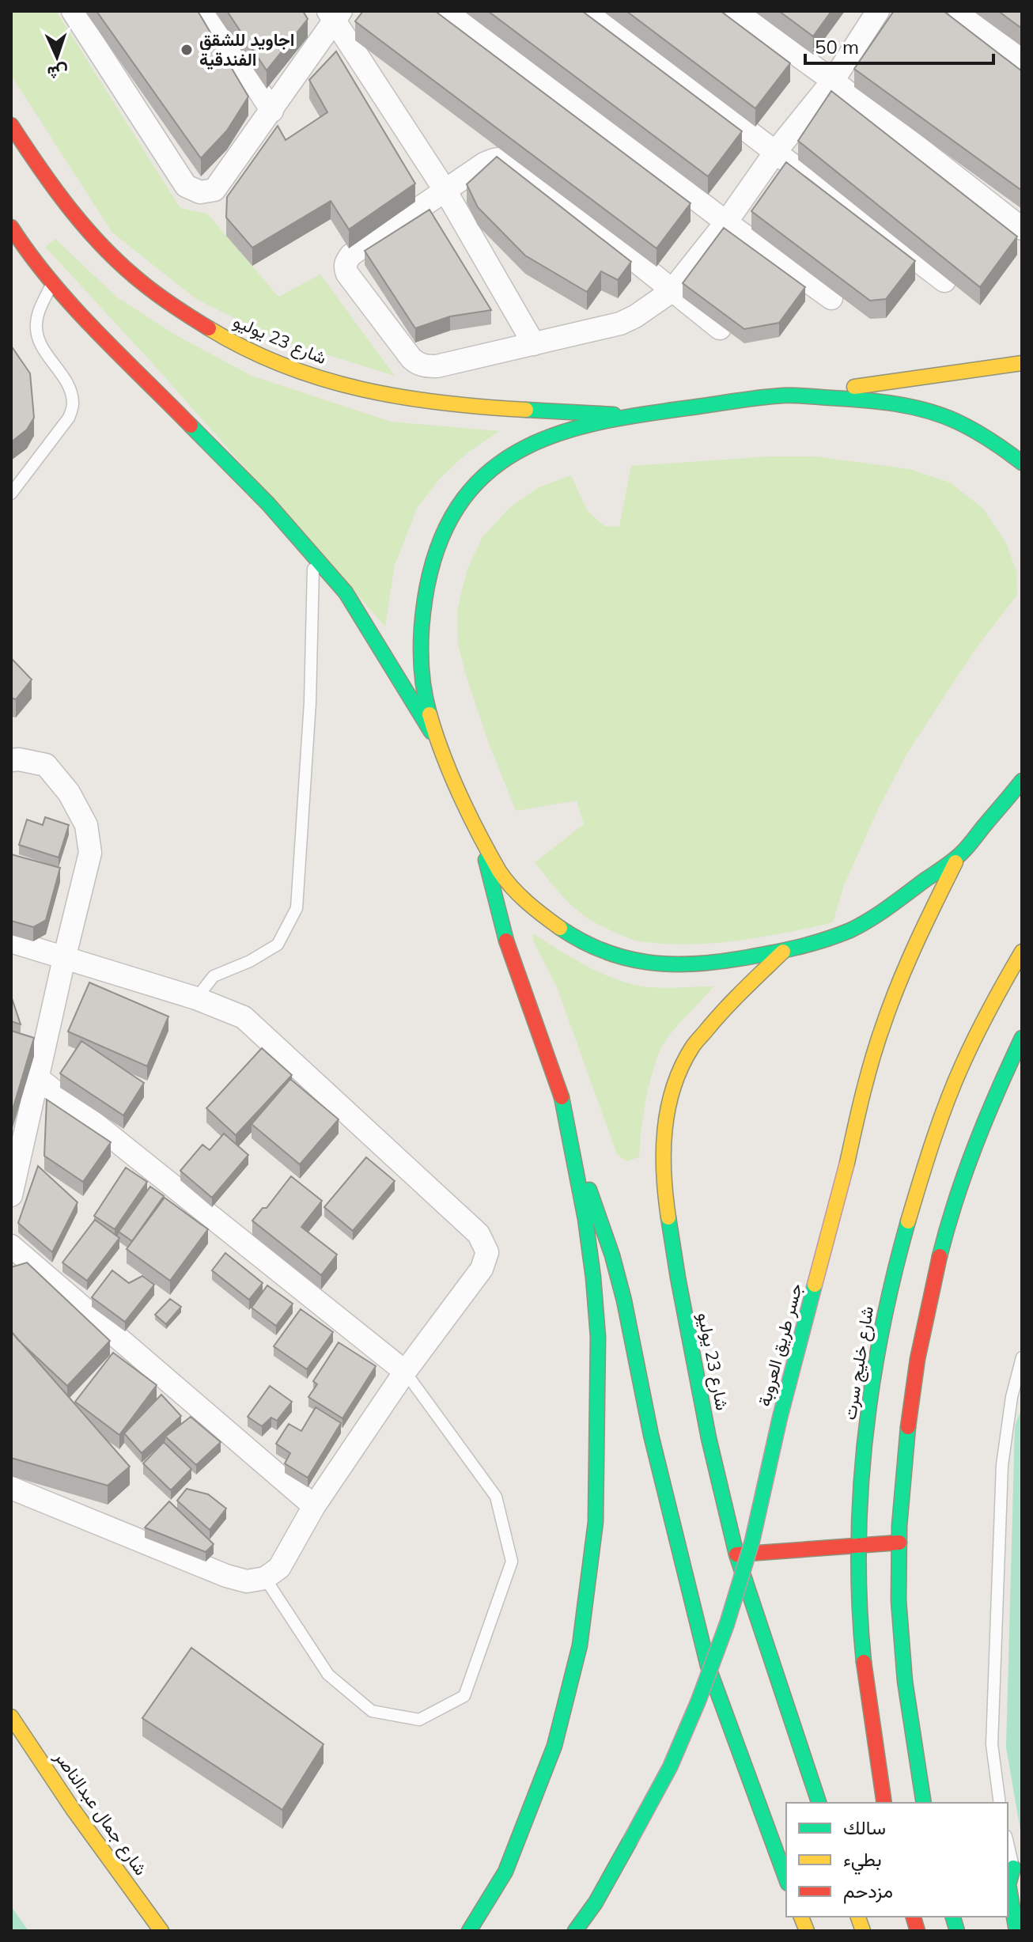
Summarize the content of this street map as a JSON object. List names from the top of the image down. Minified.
{"streets":{"main road":["شارع 23 يوليو","جسر طريق العروبة","شارع خليج سرت","شارع جمال عبدالناصر"]},"places":["اجاويد للشقق الفندقية"],"legend":["سالك","بطيء","مزدحم"],"scale_bar":"50 m","north":"bottom"}
